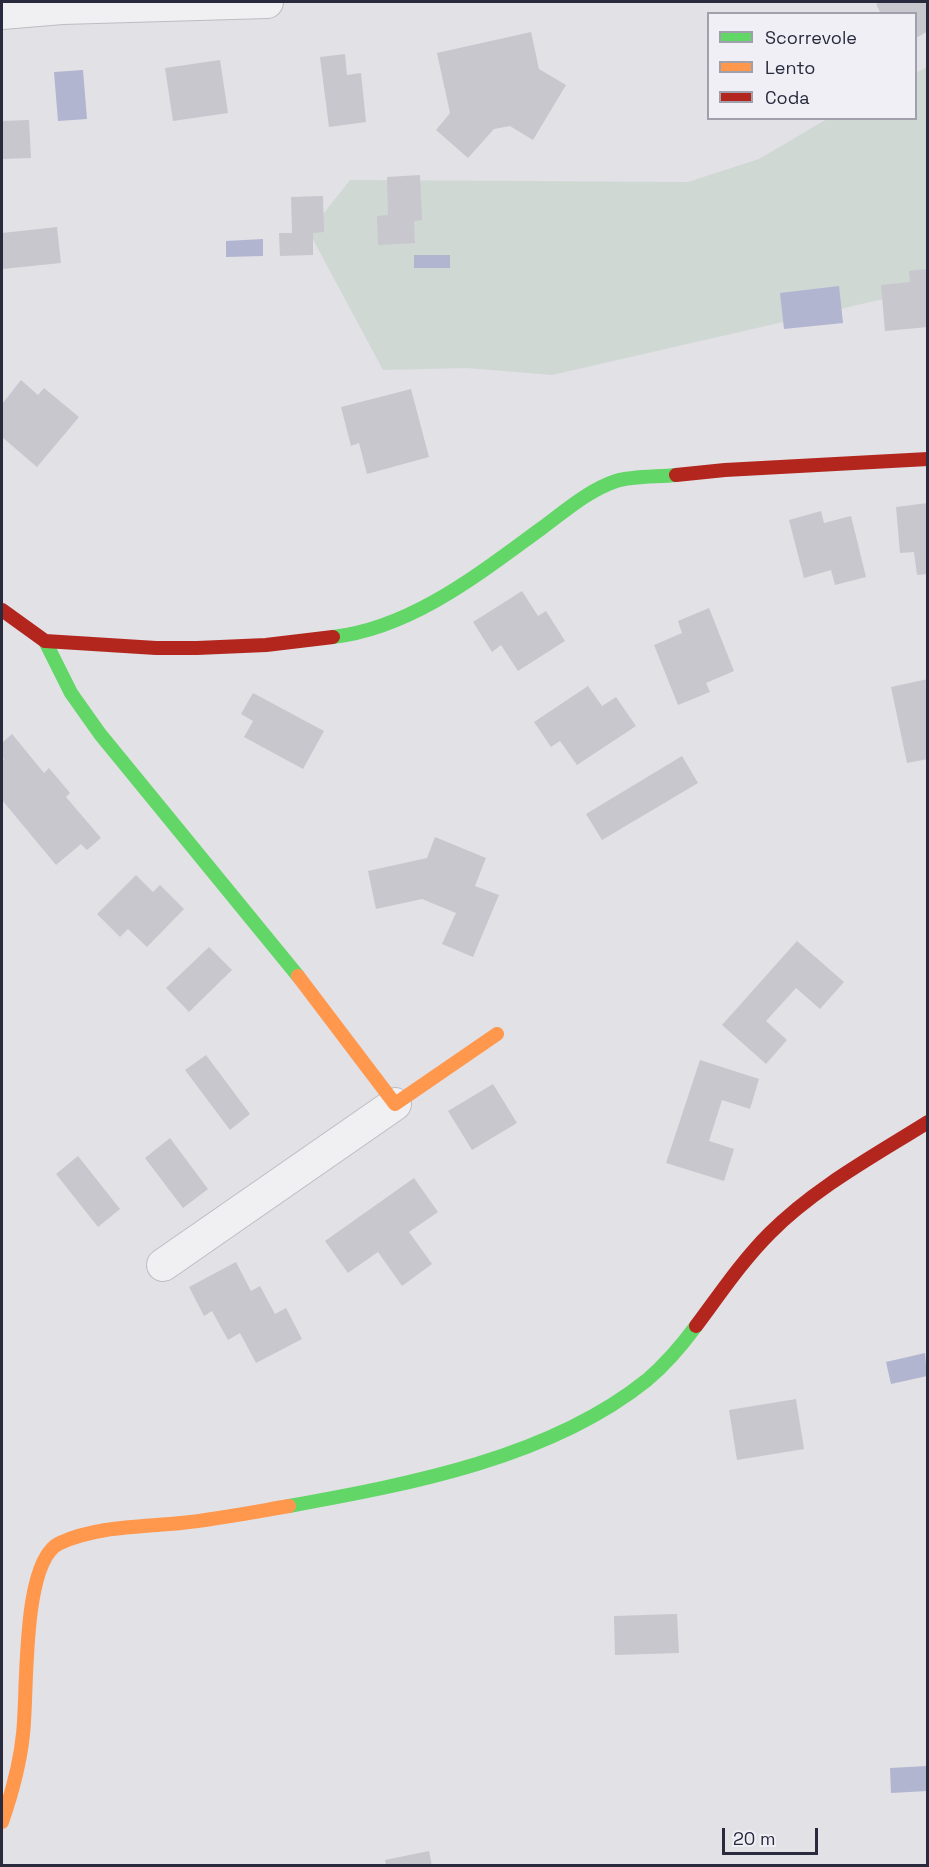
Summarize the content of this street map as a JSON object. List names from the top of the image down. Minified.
{"legend":["Scorrevole","Lento","Coda"],"scale_bar":"20 m"}
